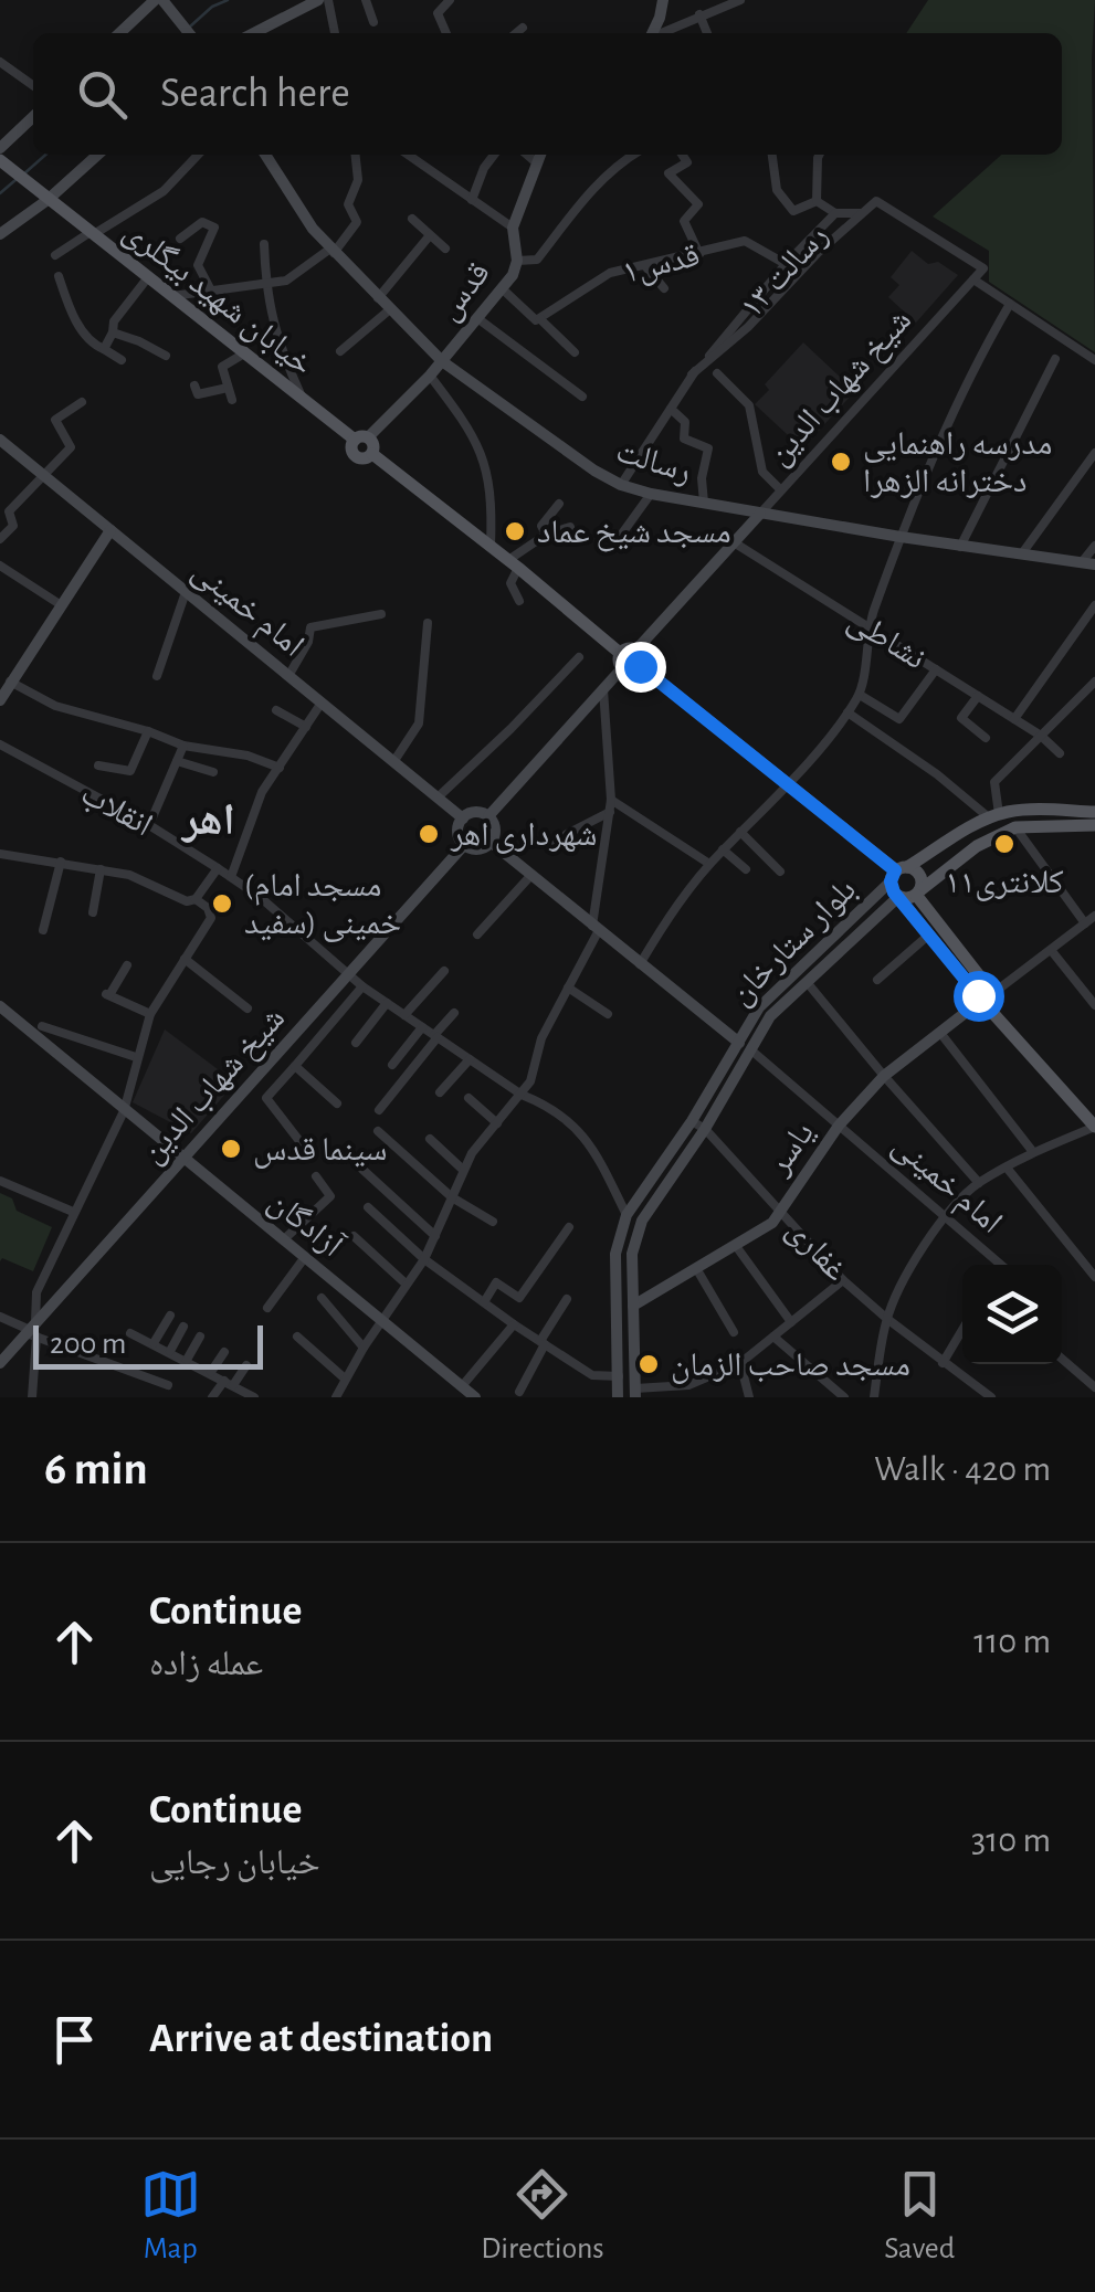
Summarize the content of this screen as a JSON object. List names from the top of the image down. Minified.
{"streets":{"main road":["قدس","خیابان شهید بیگلری","شیخ شهاب الدین","رسالت","امام خمینی","بلوار ستارخان","یاسر","آزادگان"],"street":["قدس۱","رسالت ۱۳","نشاطی","انقلاب","غفاری"]},"crossings":[["قدس۱","رسالت ۱۳"],["رسالت ۱۳","رسالت"],["قدس","خیابان شهید بیگلری"],["قدس","رسالت"],["شیخ شهاب الدین","رسالت"],["شیخ شهاب الدین","امام خمینی"],["شیخ شهاب الدین","نشاطی"],["شیخ شهاب الدین","انقلاب"],["شیخ شهاب الدین","آزادگان"],["امام خمینی","بلوار ستارخان"],["امام خمینی","یاسر"],["یاسر","غفاری"]],"districts":["اهر"],"places":["مدرسه راهنمایی دخترانه الزهرا","مسجد شیخ عماد","شهرداری اهر","کلانتری۱۱","(مسجد امام خمینی (سفید","سینما قدس","مسجد صاحب الزمان"],"scale_bar":"200 m","page":{"search":"Search here","scale":"200 m","heading":["6 min","Walk · 420 m"],"list":[["Continue","عمله زاده","110 m"],["Continue","خیابان رجایی","310 m"],"Arrive at destination"],"nav":["Map","Directions","Saved"]}}
